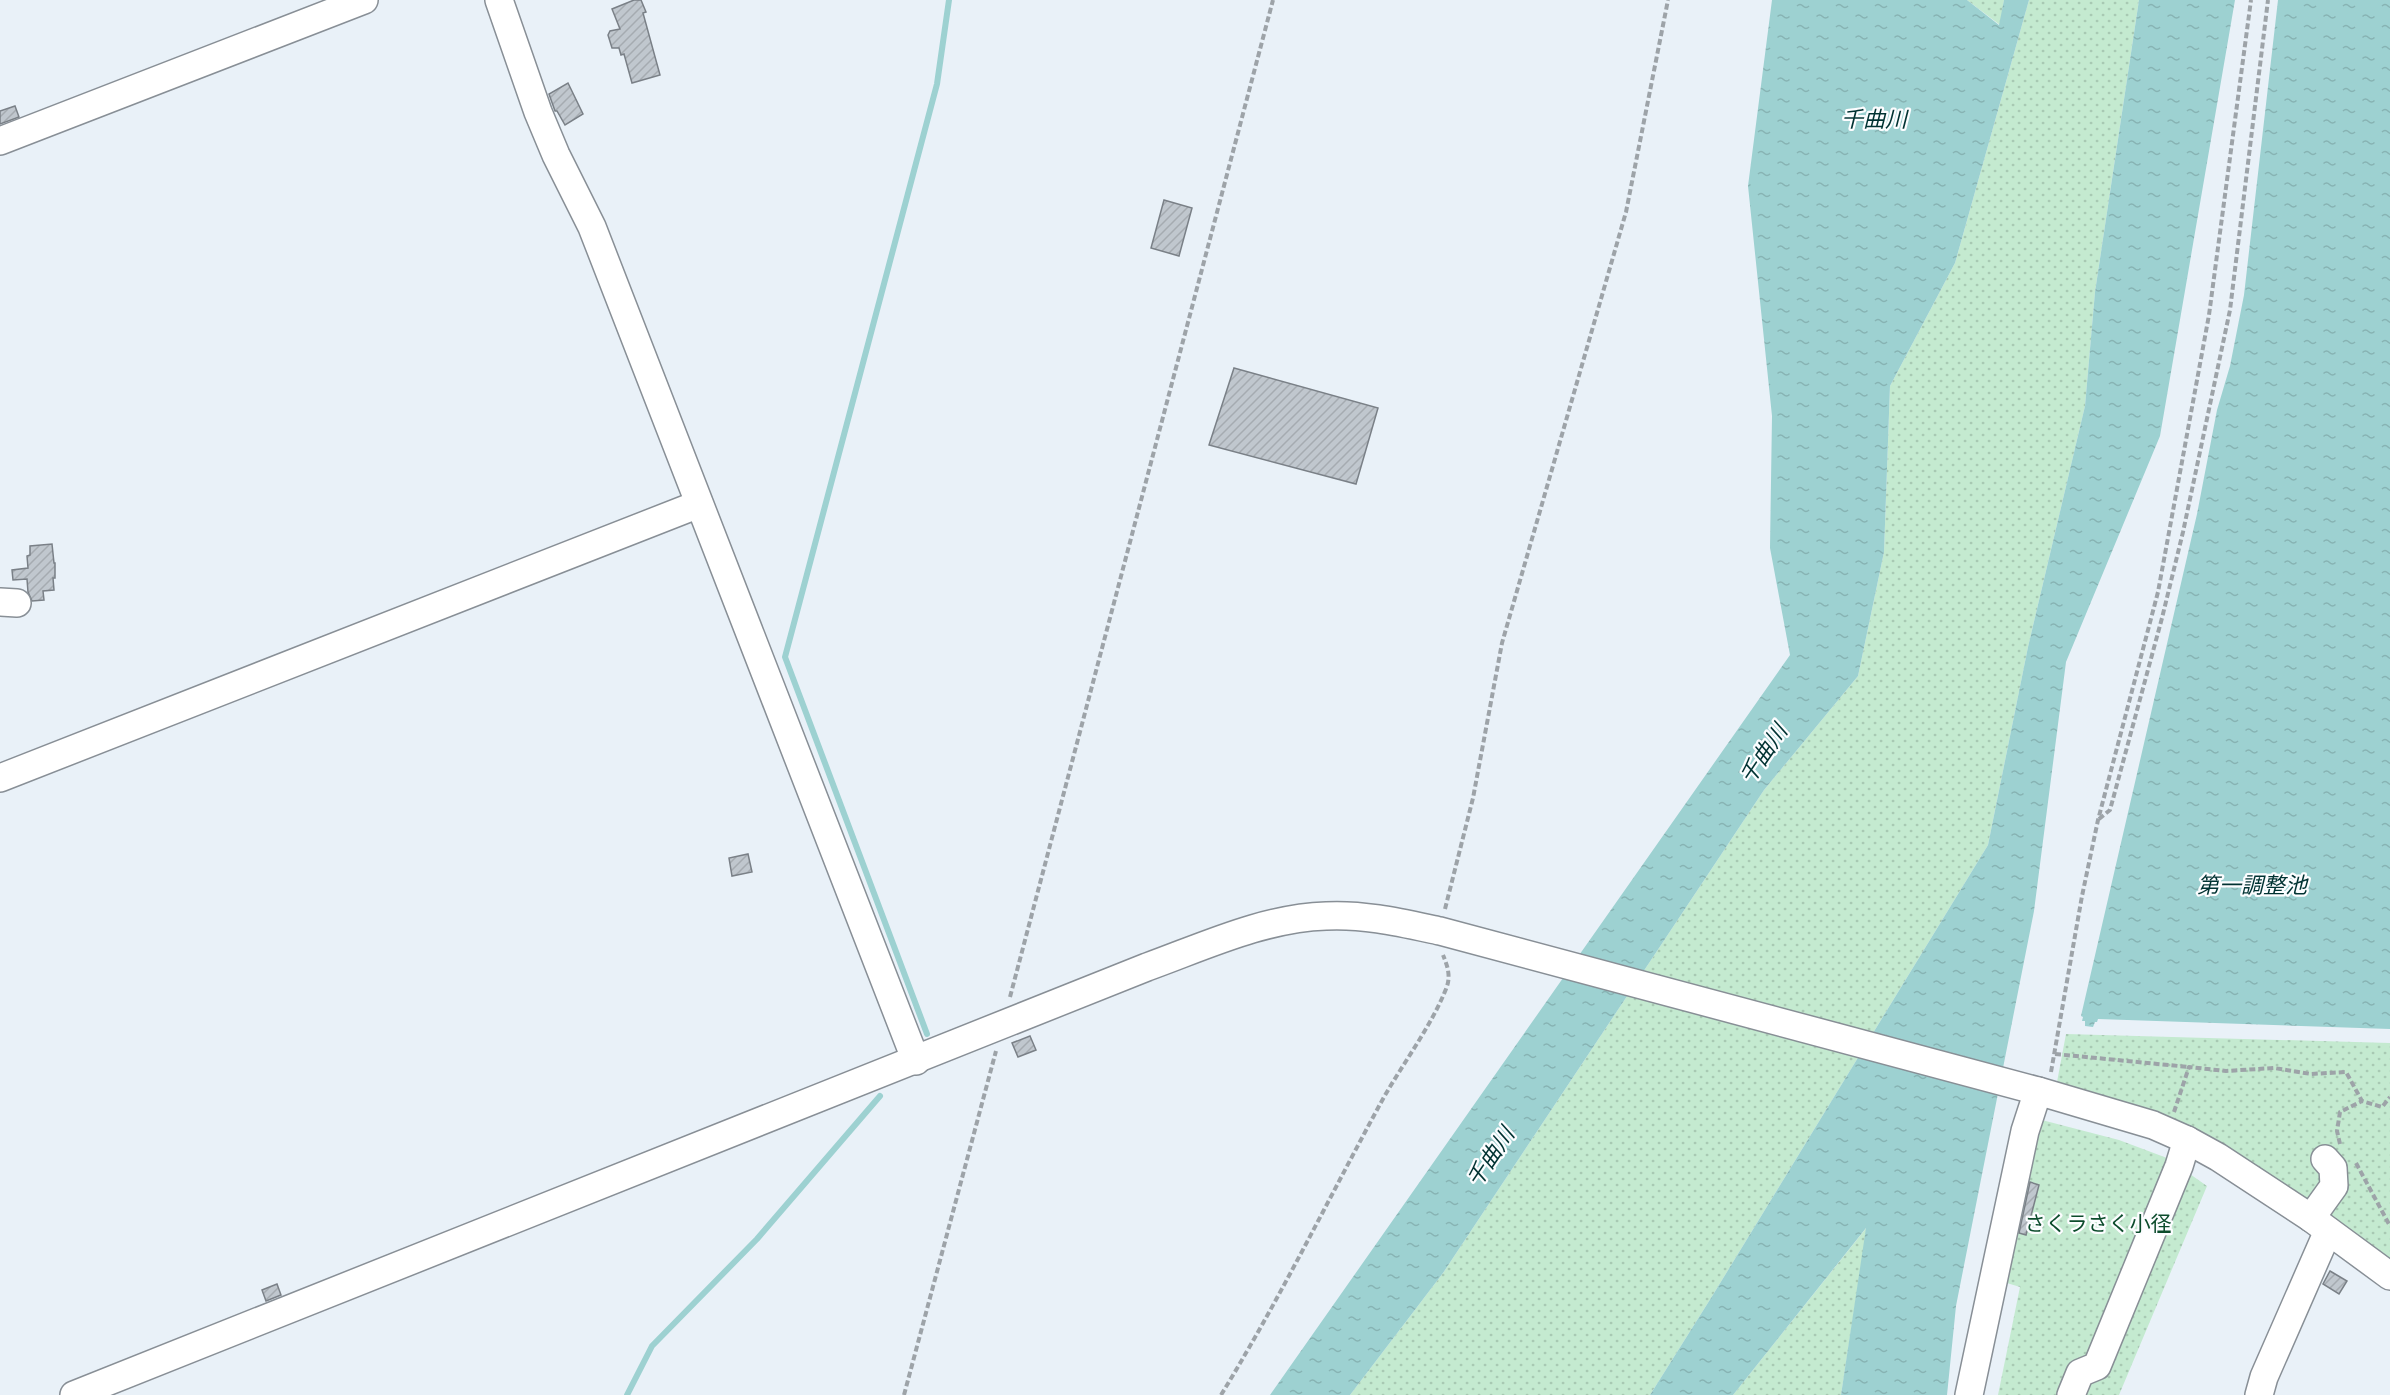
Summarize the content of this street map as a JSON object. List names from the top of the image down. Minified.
{"water":["千曲川","第一調整池"],"parks":["さくラさく小径"]}
